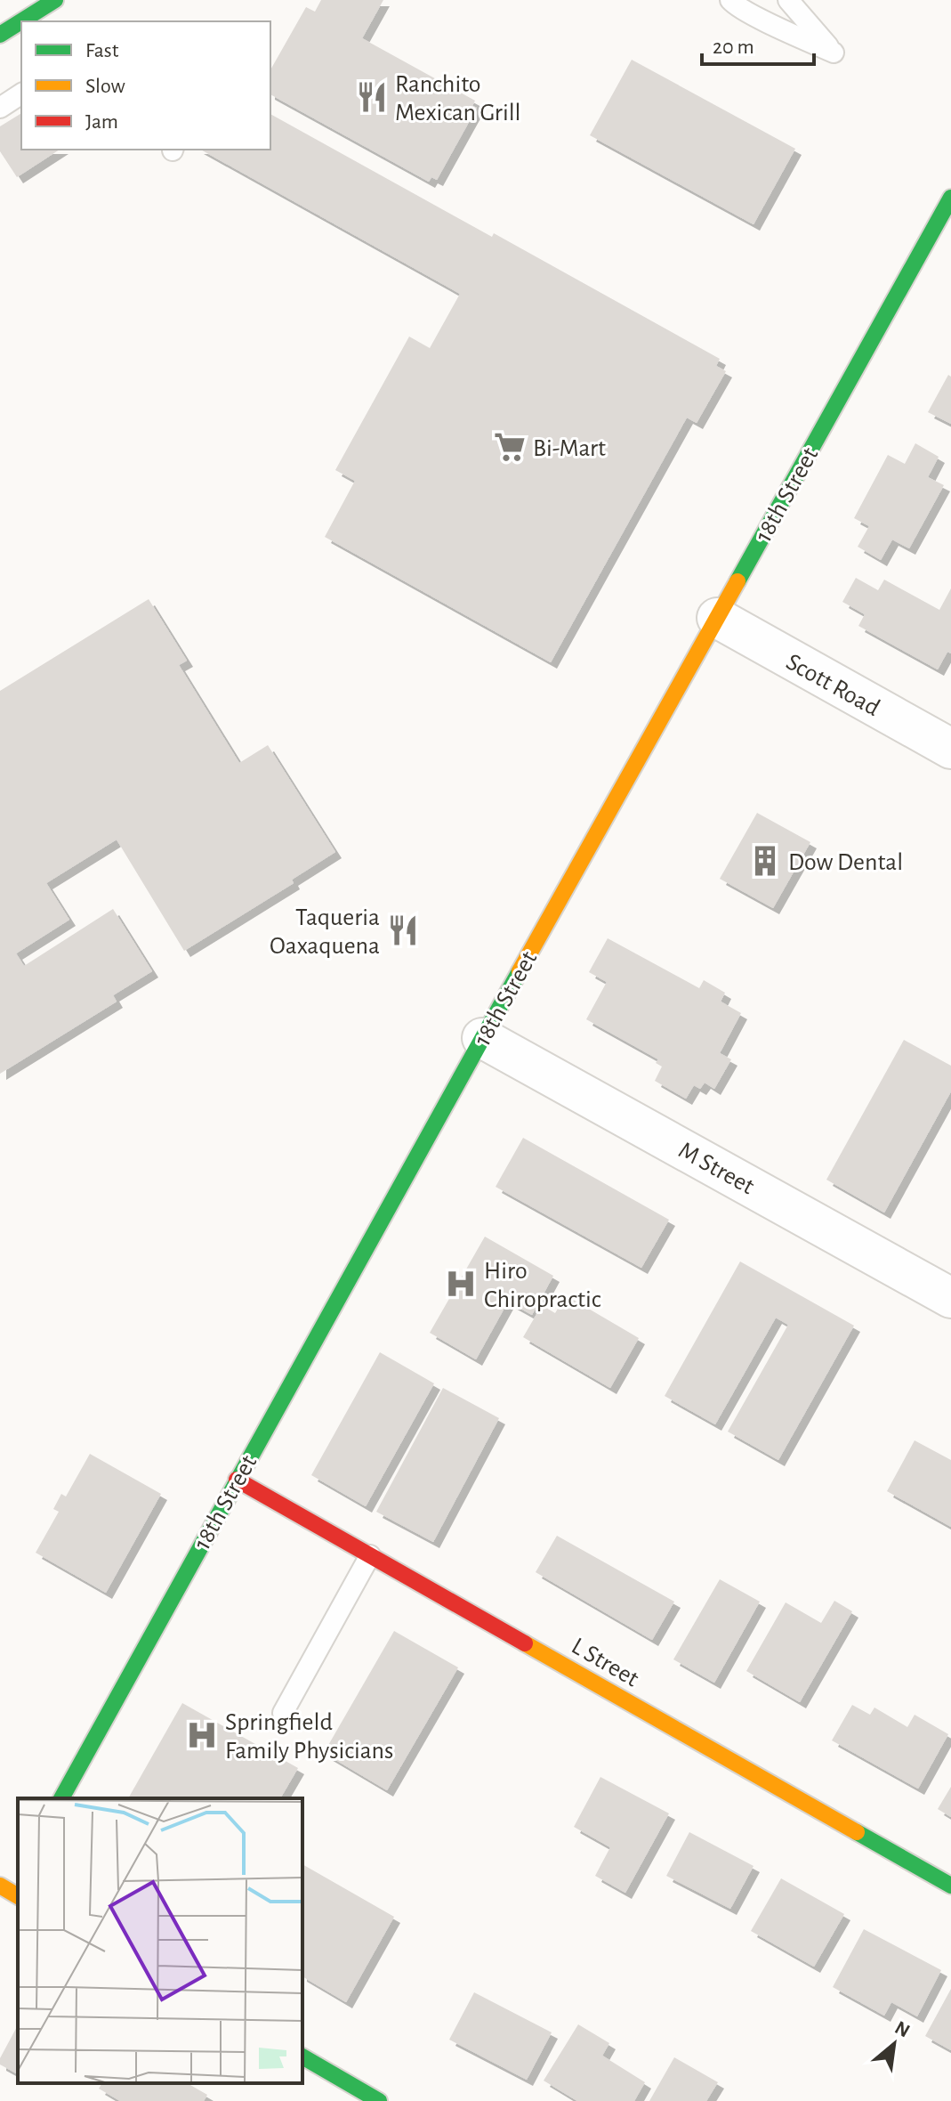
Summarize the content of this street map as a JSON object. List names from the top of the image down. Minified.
{"streets":{"street":["18th Street","Scott Road","M Street","L Street"]},"crossings":[["18th Street","Scott Road"],["18th Street","M Street"],["18th Street","L Street"]],"places":{"restaurant":["Ranchito Mexican Grill","Taqueria Oaxaquena"],"supermarket":["Bi-Mart"],"building":["Dow Dental"],"hospital":["Hiro Chiropractic","Springfield Family Physicians"]},"legend":["Fast","Slow","Jam"],"scale_bar":"20 m","north":"top right"}
